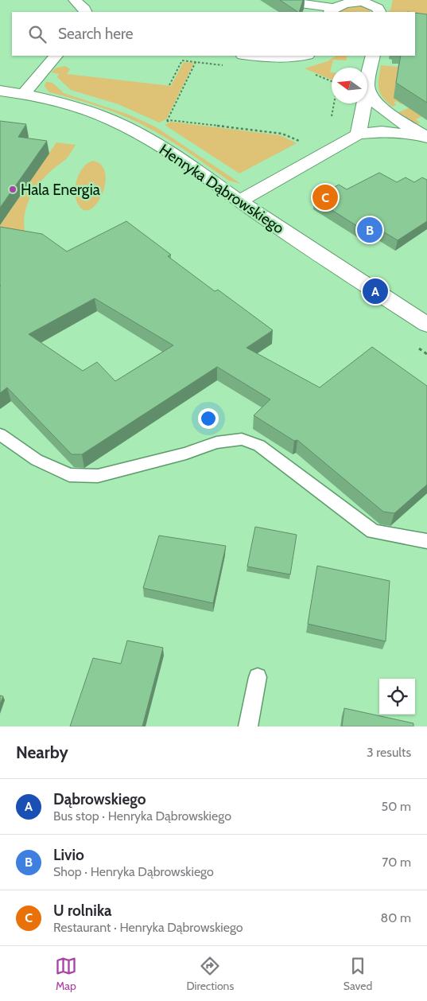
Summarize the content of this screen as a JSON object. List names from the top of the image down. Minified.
{"streets":{"street":["Henryka Dąbrowskiego"]},"places":["Hala Energia"],"north":"left","page":{"search":"Search here","pins":["C","B","A"],"heading":["Nearby","3 results"],"list":[{"mark":"A","name":"Dąbrowskiego","note":"Bus stop · Henryka Dąbrowskiego","value":"50 m"},{"mark":"B","name":"Livio","note":"Shop · Henryka Dąbrowskiego","value":"70 m"},{"mark":"C","name":"U rolnika","note":"Restaurant · Henryka Dąbrowskiego","value":"80 m"}],"nav":["Map","Directions","Saved"]}}
